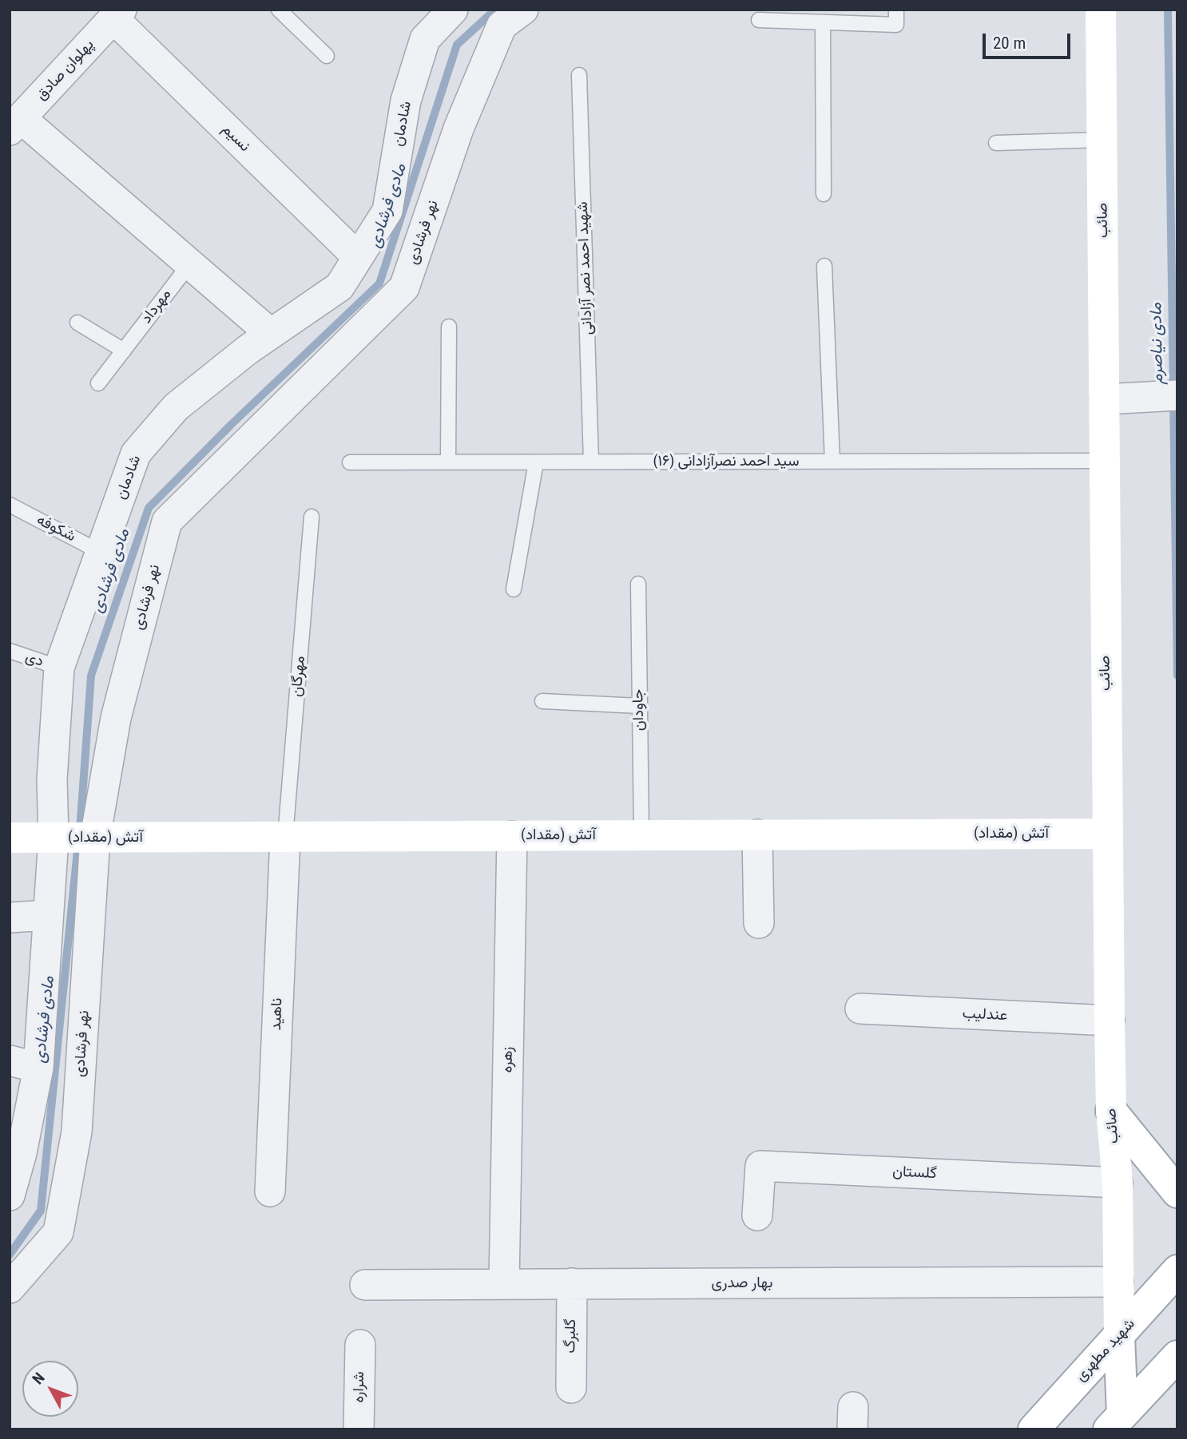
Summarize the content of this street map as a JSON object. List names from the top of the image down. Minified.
{"streets":{"main road":["صائب","آتش (مقداد)","شهید مطهری"],"street":["پهلوان صادق","شادمان","نسیم","نهر فرشادی","ناهید","عندلیب","زهره","گلستان","بهار صدری","گلبرگ","شراره"],"lane":["شهید احمد نصر آزادانی","مهرداد","سید احمد نصرآزادانی (۱۶)","شکوفه","دی","مهرگان","جاودان"]},"crossings":[["پهلوان صادق","نسیم"],["شادمان","نسیم"],["شادمان","نهر فرشادی"],["شادمان","شکوفه"],["شادمان","دی"],["شادمان","آتش (مقداد)"],["صائب","سید احمد نصرآزادانی (۱۶)"],["صائب","آتش (مقداد)"],["صائب","عندلیب"],["صائب","گلستان"],["صائب","بهار صدری"],["صائب","شهید مطهری"],["نهر فرشادی","آتش (مقداد)"],["شهید احمد نصر آزادانی","سید احمد نصرآزادانی (۱۶)"],["مهرگان","آتش (مقداد)"],["مهرگان","ناهید"],["جاودان","آتش (مقداد)"],["آتش (مقداد)","ناهید"],["آتش (مقداد)","زهره"],["زهره","بهار صدری"],["بهار صدری","گلبرگ"]],"water":["مادی فرشادی","مادی نیاصرم"],"scale_bar":"20 m","north":"top left"}
